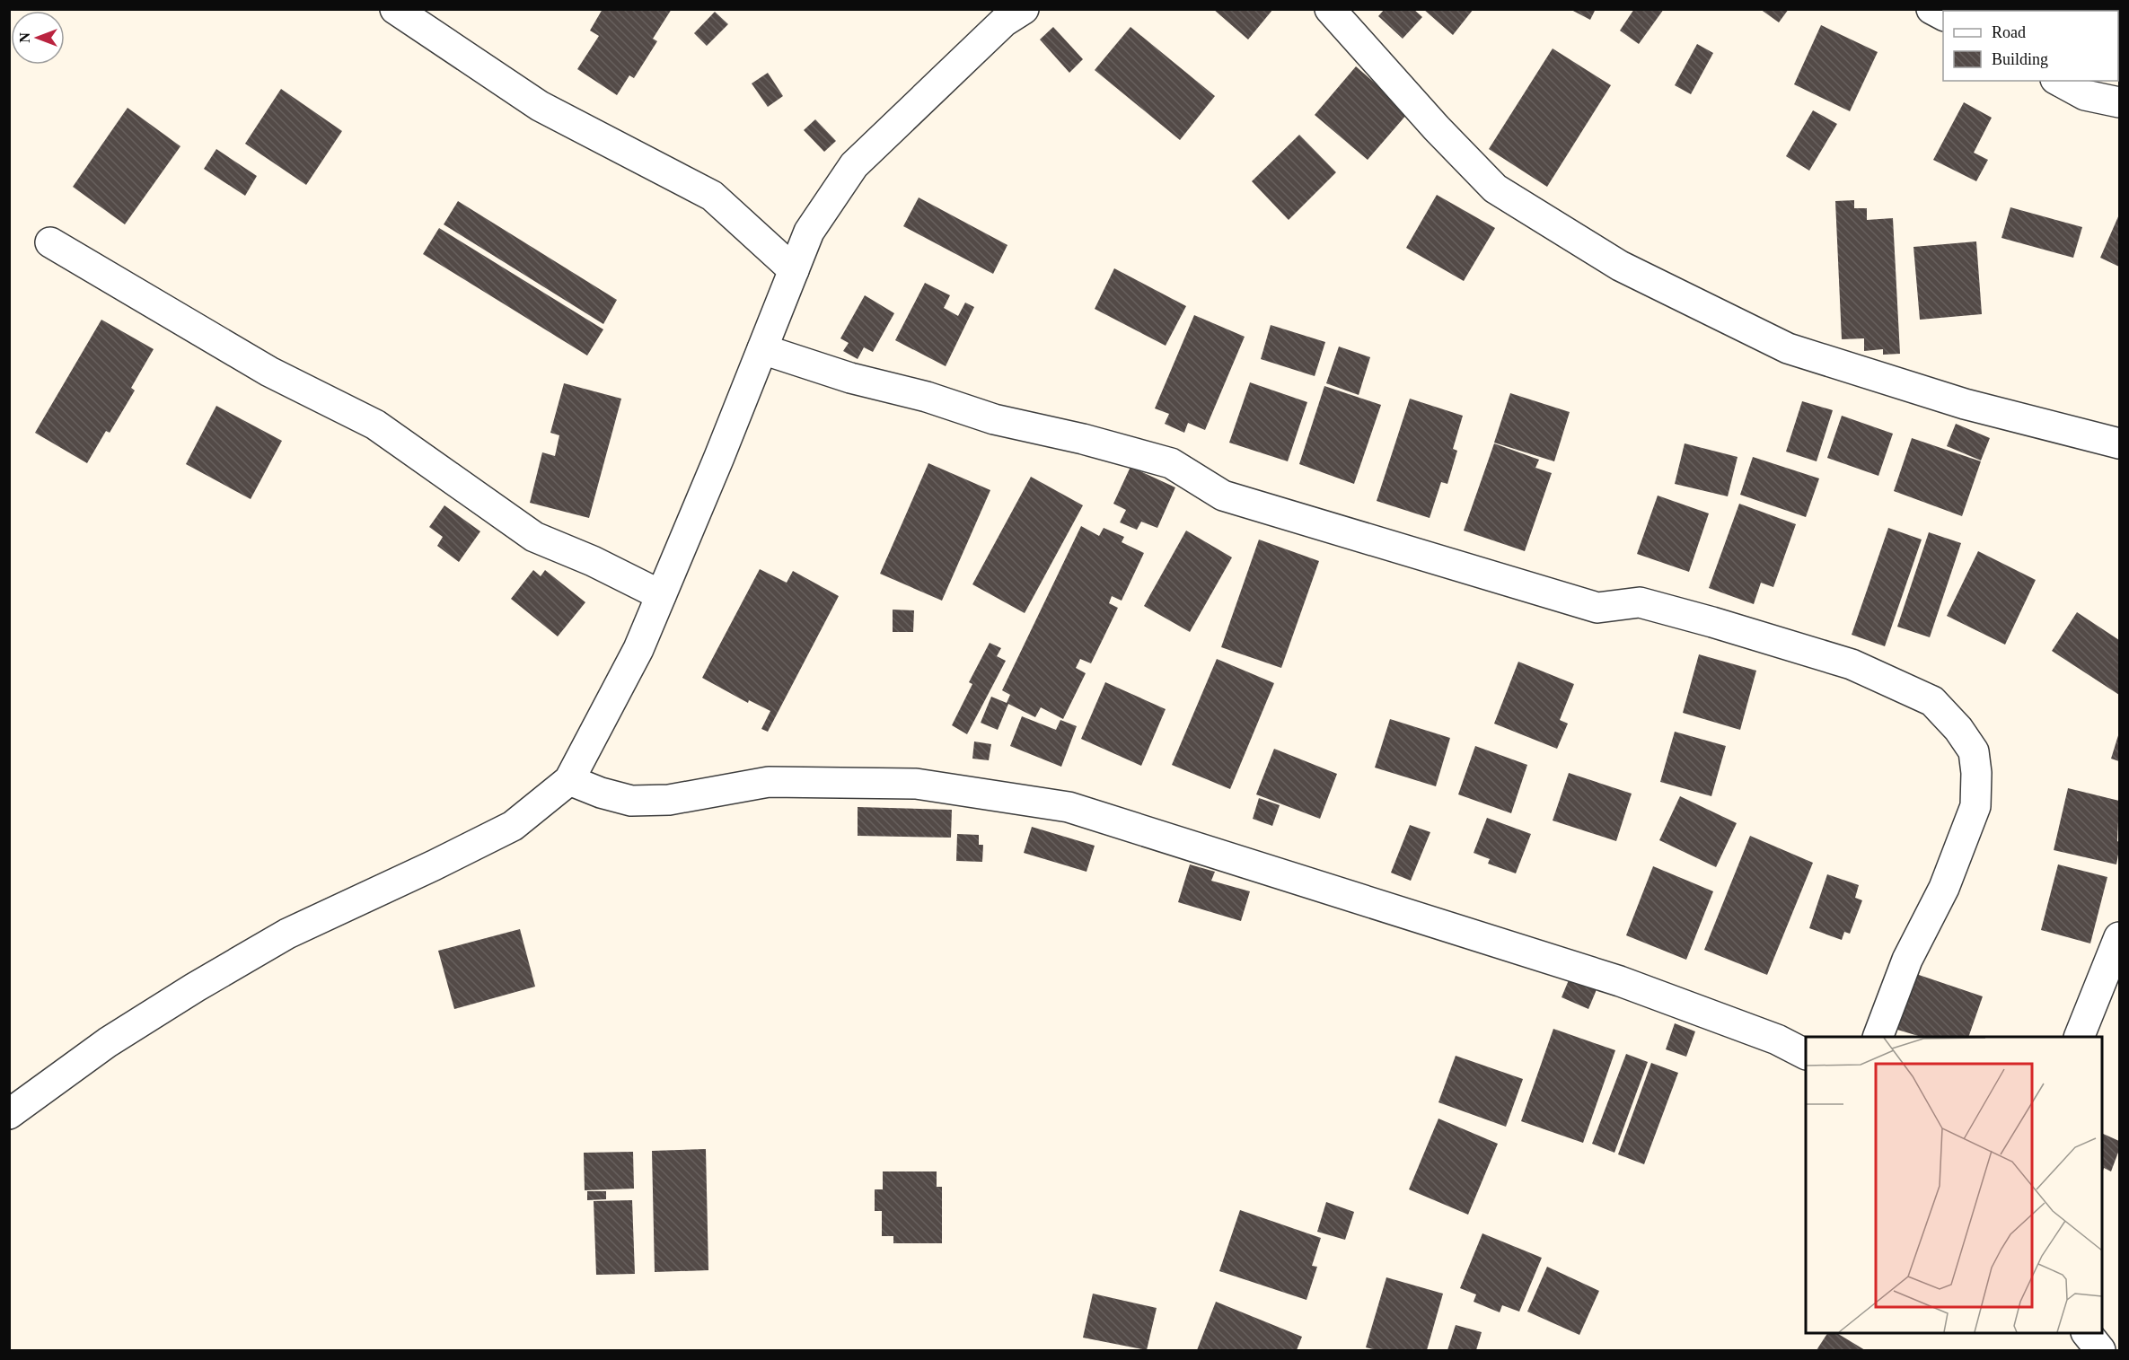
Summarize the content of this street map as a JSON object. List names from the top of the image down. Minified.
{"legend":["Road","Building"],"north":"left"}
